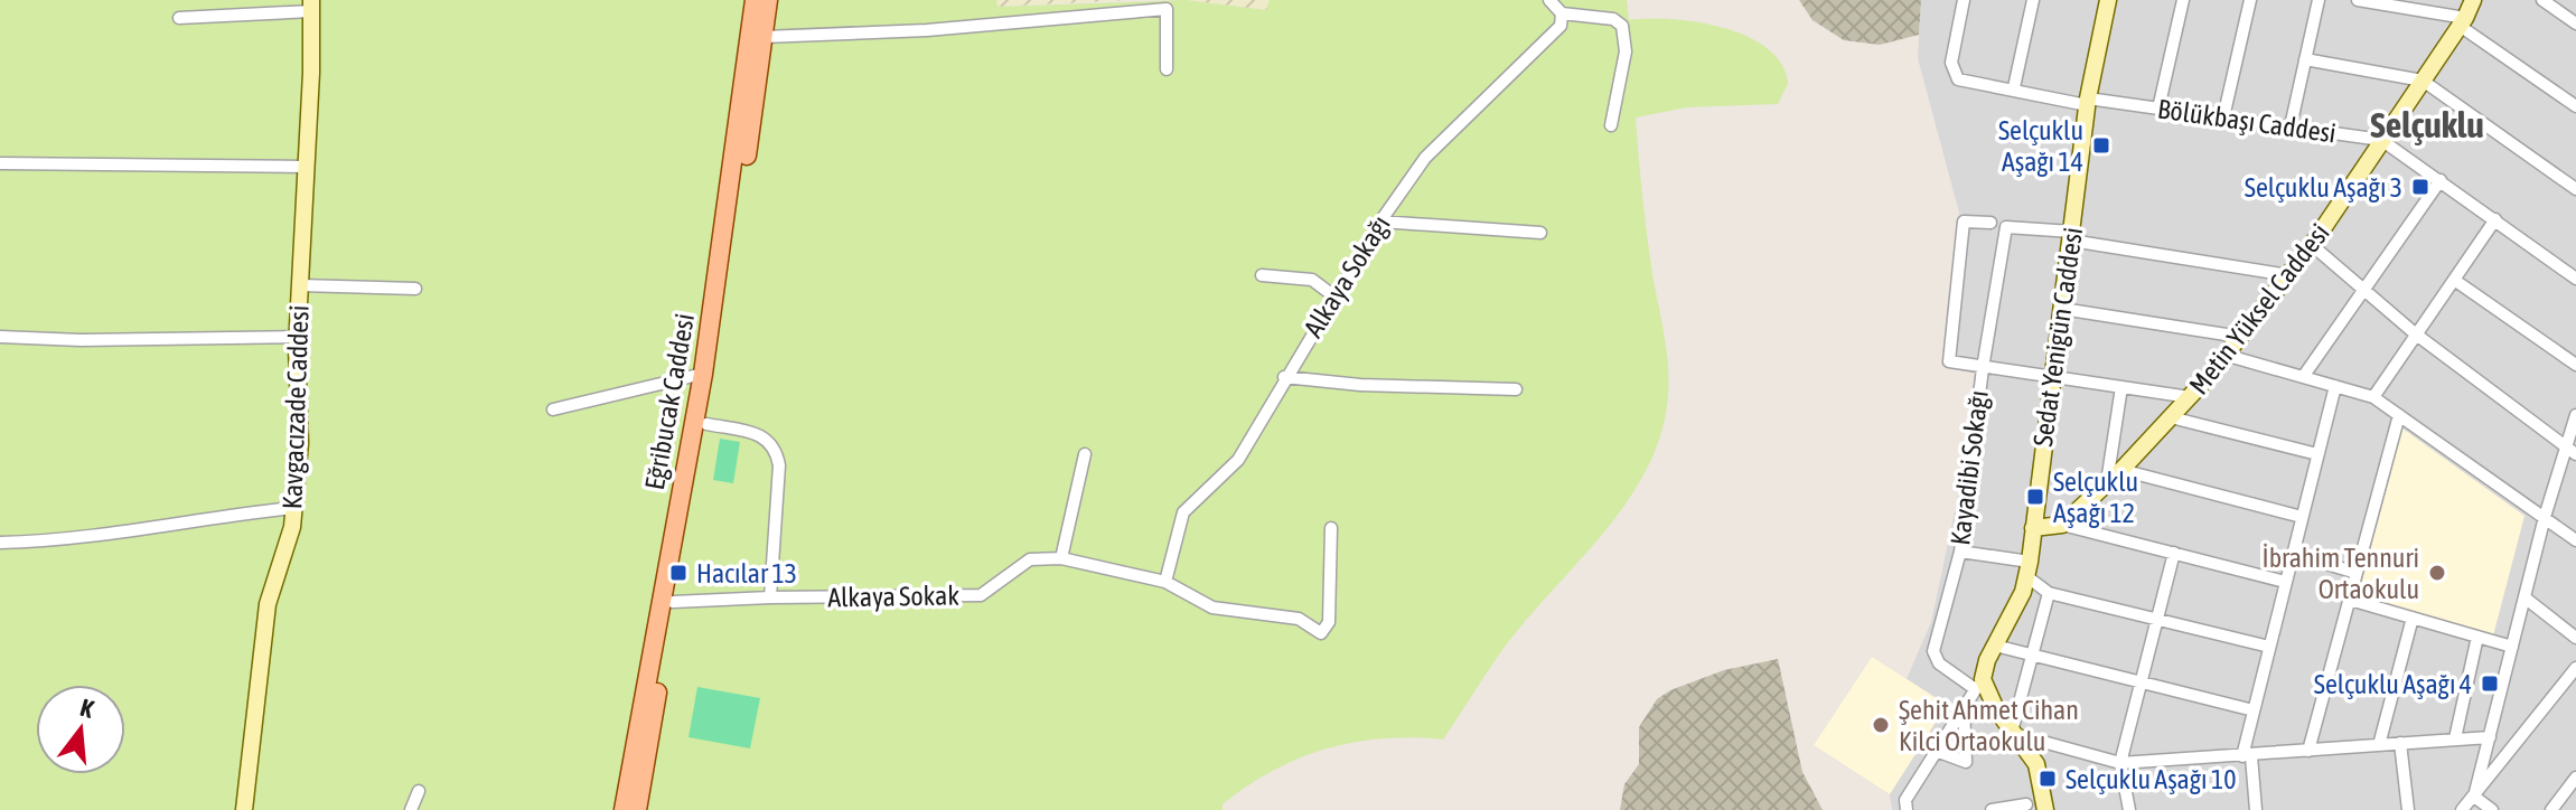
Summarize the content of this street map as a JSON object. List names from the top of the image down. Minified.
{"streets":{"main road":["Eğribucak Caddesi"],"street":["Bölükbaşı Caddesi","Alkaya Sokağı","Metin Yüksel Caddesi","Sedat Yenigün Caddesi","Kavgacızade Caddesi","Kayadibi Sokağı","Alkaya Sokak"]},"crossings":[["Bölükbaşı Caddesi","Metin Yüksel Caddesi"],["Bölükbaşı Caddesi","Sedat Yenigün Caddesi"],["Alkaya Sokağı","Alkaya Sokak"],["Sedat Yenigün Caddesi","Kayadibi Sokağı"],["Eğribucak Caddesi","Alkaya Sokak"]],"districts":["Selçuklu"],"places":{"transit":["Selçuklu Aşağı 14","Selçuklu Aşağı 3","Selçuklu Aşağı 12","Hacılar 13","Selçuklu Aşağı 4","Selçuklu Aşağı 10"],"other":["İbrahim Tennuri Ortaokulu","Şehit Ahmet Cihan Kilci Ortaokulu"]},"north":"top"}
